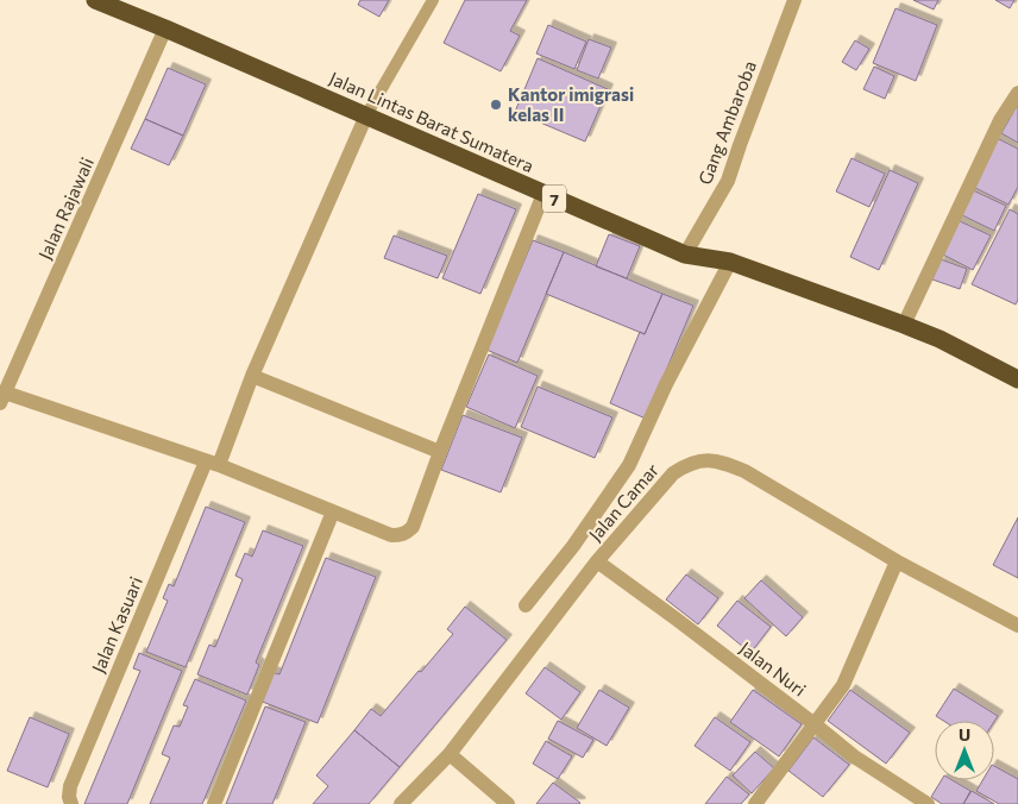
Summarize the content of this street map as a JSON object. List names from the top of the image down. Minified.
{"streets":{"highway":["Jalan Lintas Barat Sumatera","7"],"street":["Gang Ambaroba","Jalan Rajawali","Jalan Camar","Jalan Kasuari","Jalan Nuri"]},"crossings":[["Jalan Lintas Barat Sumatera","Gang Ambaroba"],["Jalan Lintas Barat Sumatera","Jalan Rajawali"],["Jalan Lintas Barat Sumatera","Jalan Kasuari"],["Jalan Camar","Jalan Nuri"]],"places":["Kantor imigrasi kelas II"],"north":"top"}
